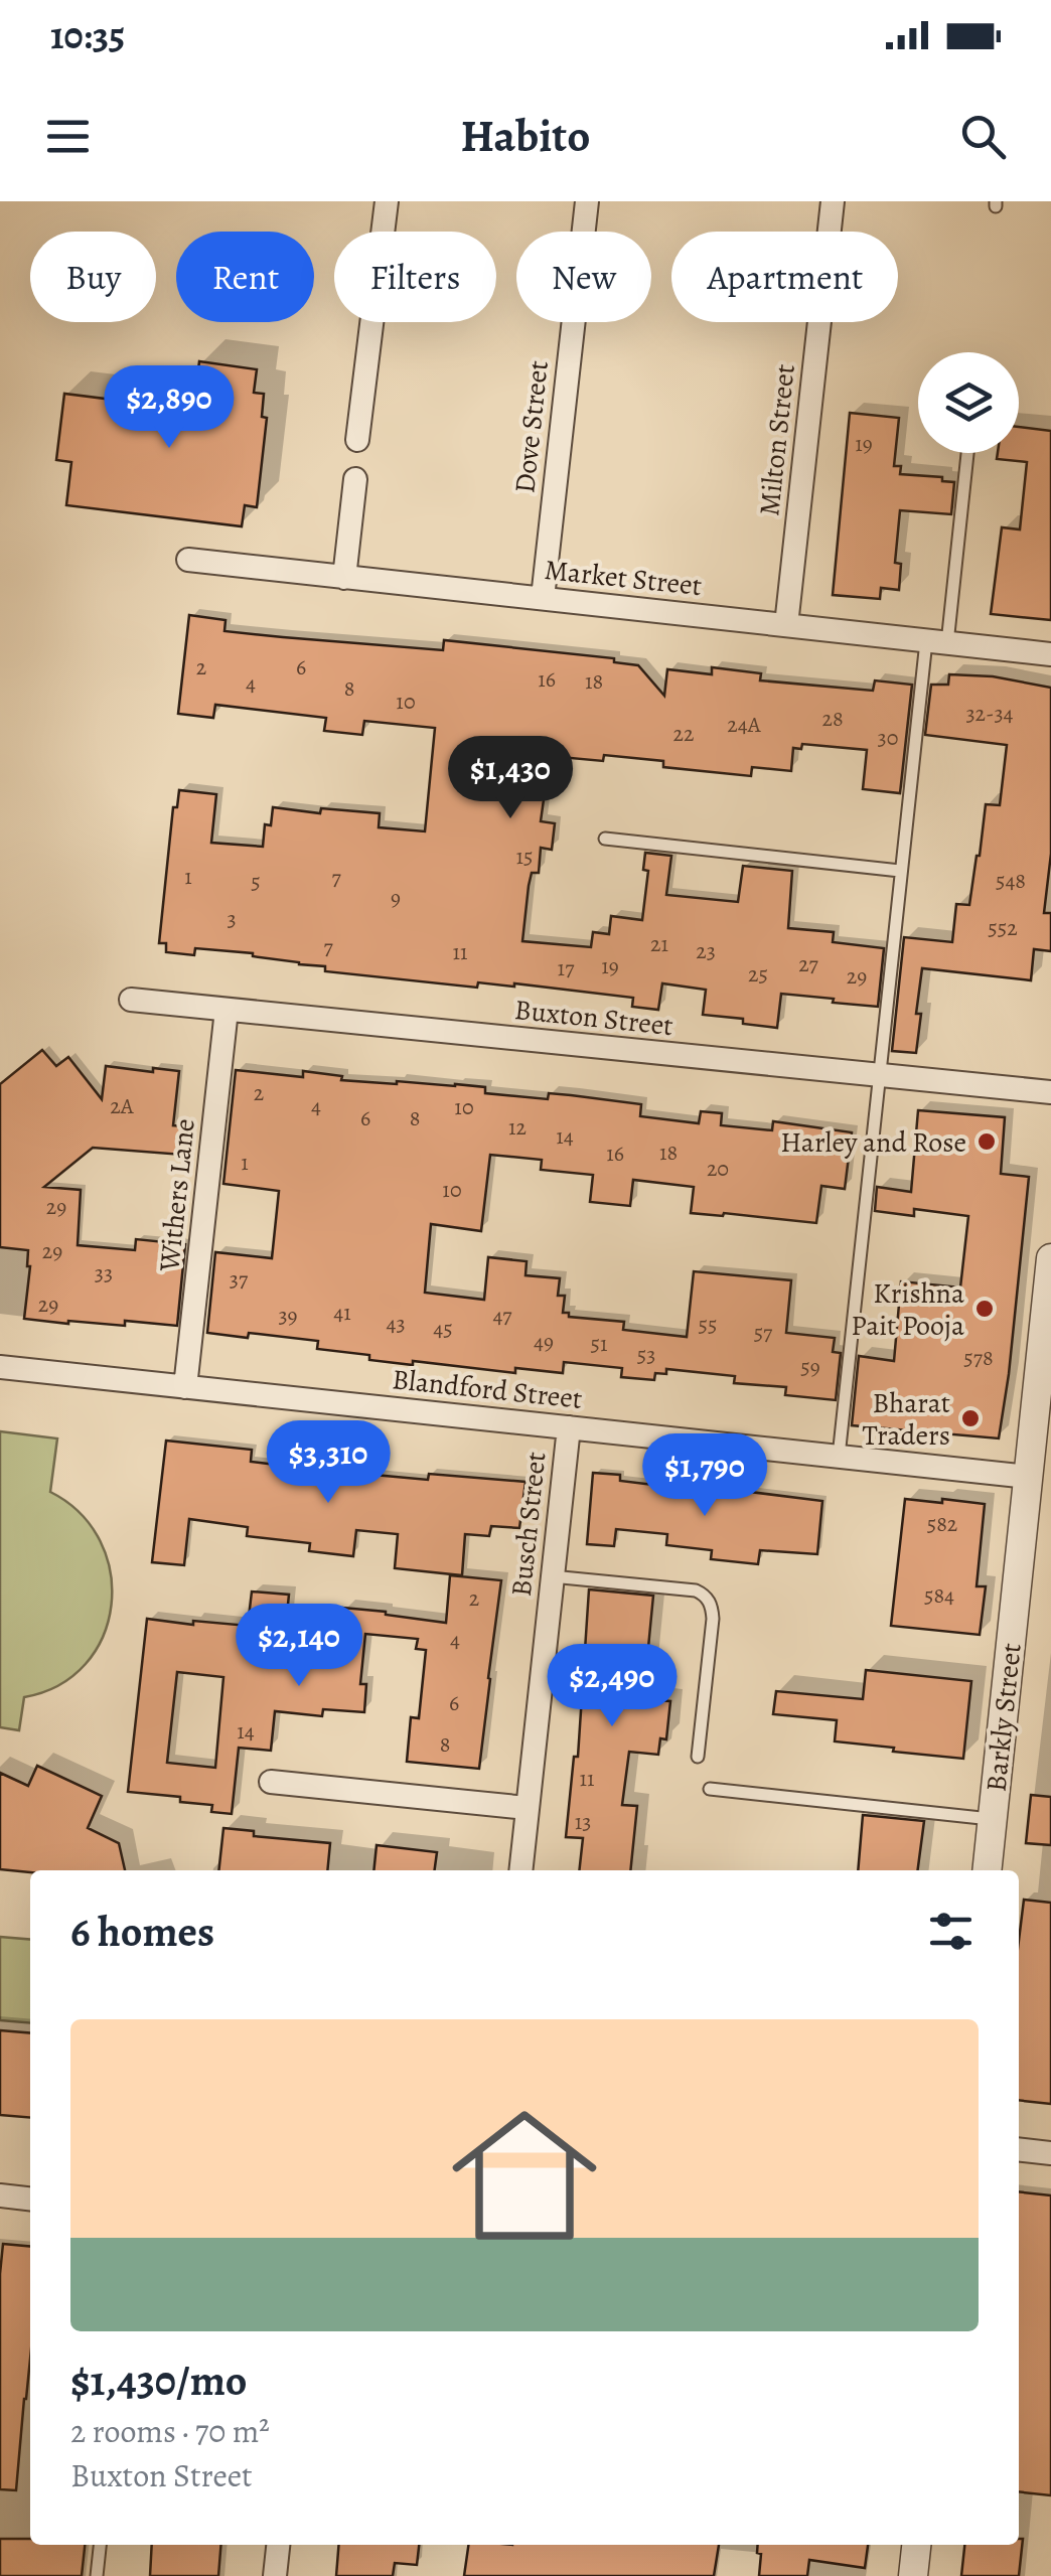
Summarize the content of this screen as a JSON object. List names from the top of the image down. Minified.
{"streets":{"street":["Dove Street","Milton Street","Market Street","Buxton Street","Withers Lane","Blandford Street","Busch Street","Barkly Street"]},"crossings":[["Dove Street","Market Street"],["Milton Street","Market Street"],["Buxton Street","Withers Lane"],["Withers Lane","Blandford Street"],["Blandford Street","Busch Street"],["Blandford Street","Barkly Street"]],"places":["Harley and Rose","Krishna Pait Pooja","Bharat Traders"],"house_numbers":["19","2","6","16","18","4","8","10","32-34","28","24A","22","30","15","1","7","548","5","9","3","552","21","7","23","11","27","19","17","25","29","2","2A","4","10","6","8","12","14","18","16","1","20","10","29","29","33","37","29","41","39","47","43","55","45","57","49","51","53","578","59","582","584","2","4","6","14","8","11","13"],"page":{"status":"10:35","header":"Habito","chip":["Buy","Rent","Filters","New","Apartment"],"price":["$2,890","$1,430","$3,310","$1,790","$2,140","$2,490"],"heading":"6 homes","list":[{"name":"$1,430/mo","note":"2 rooms · 70 m² · Buxton Street"}]}}
